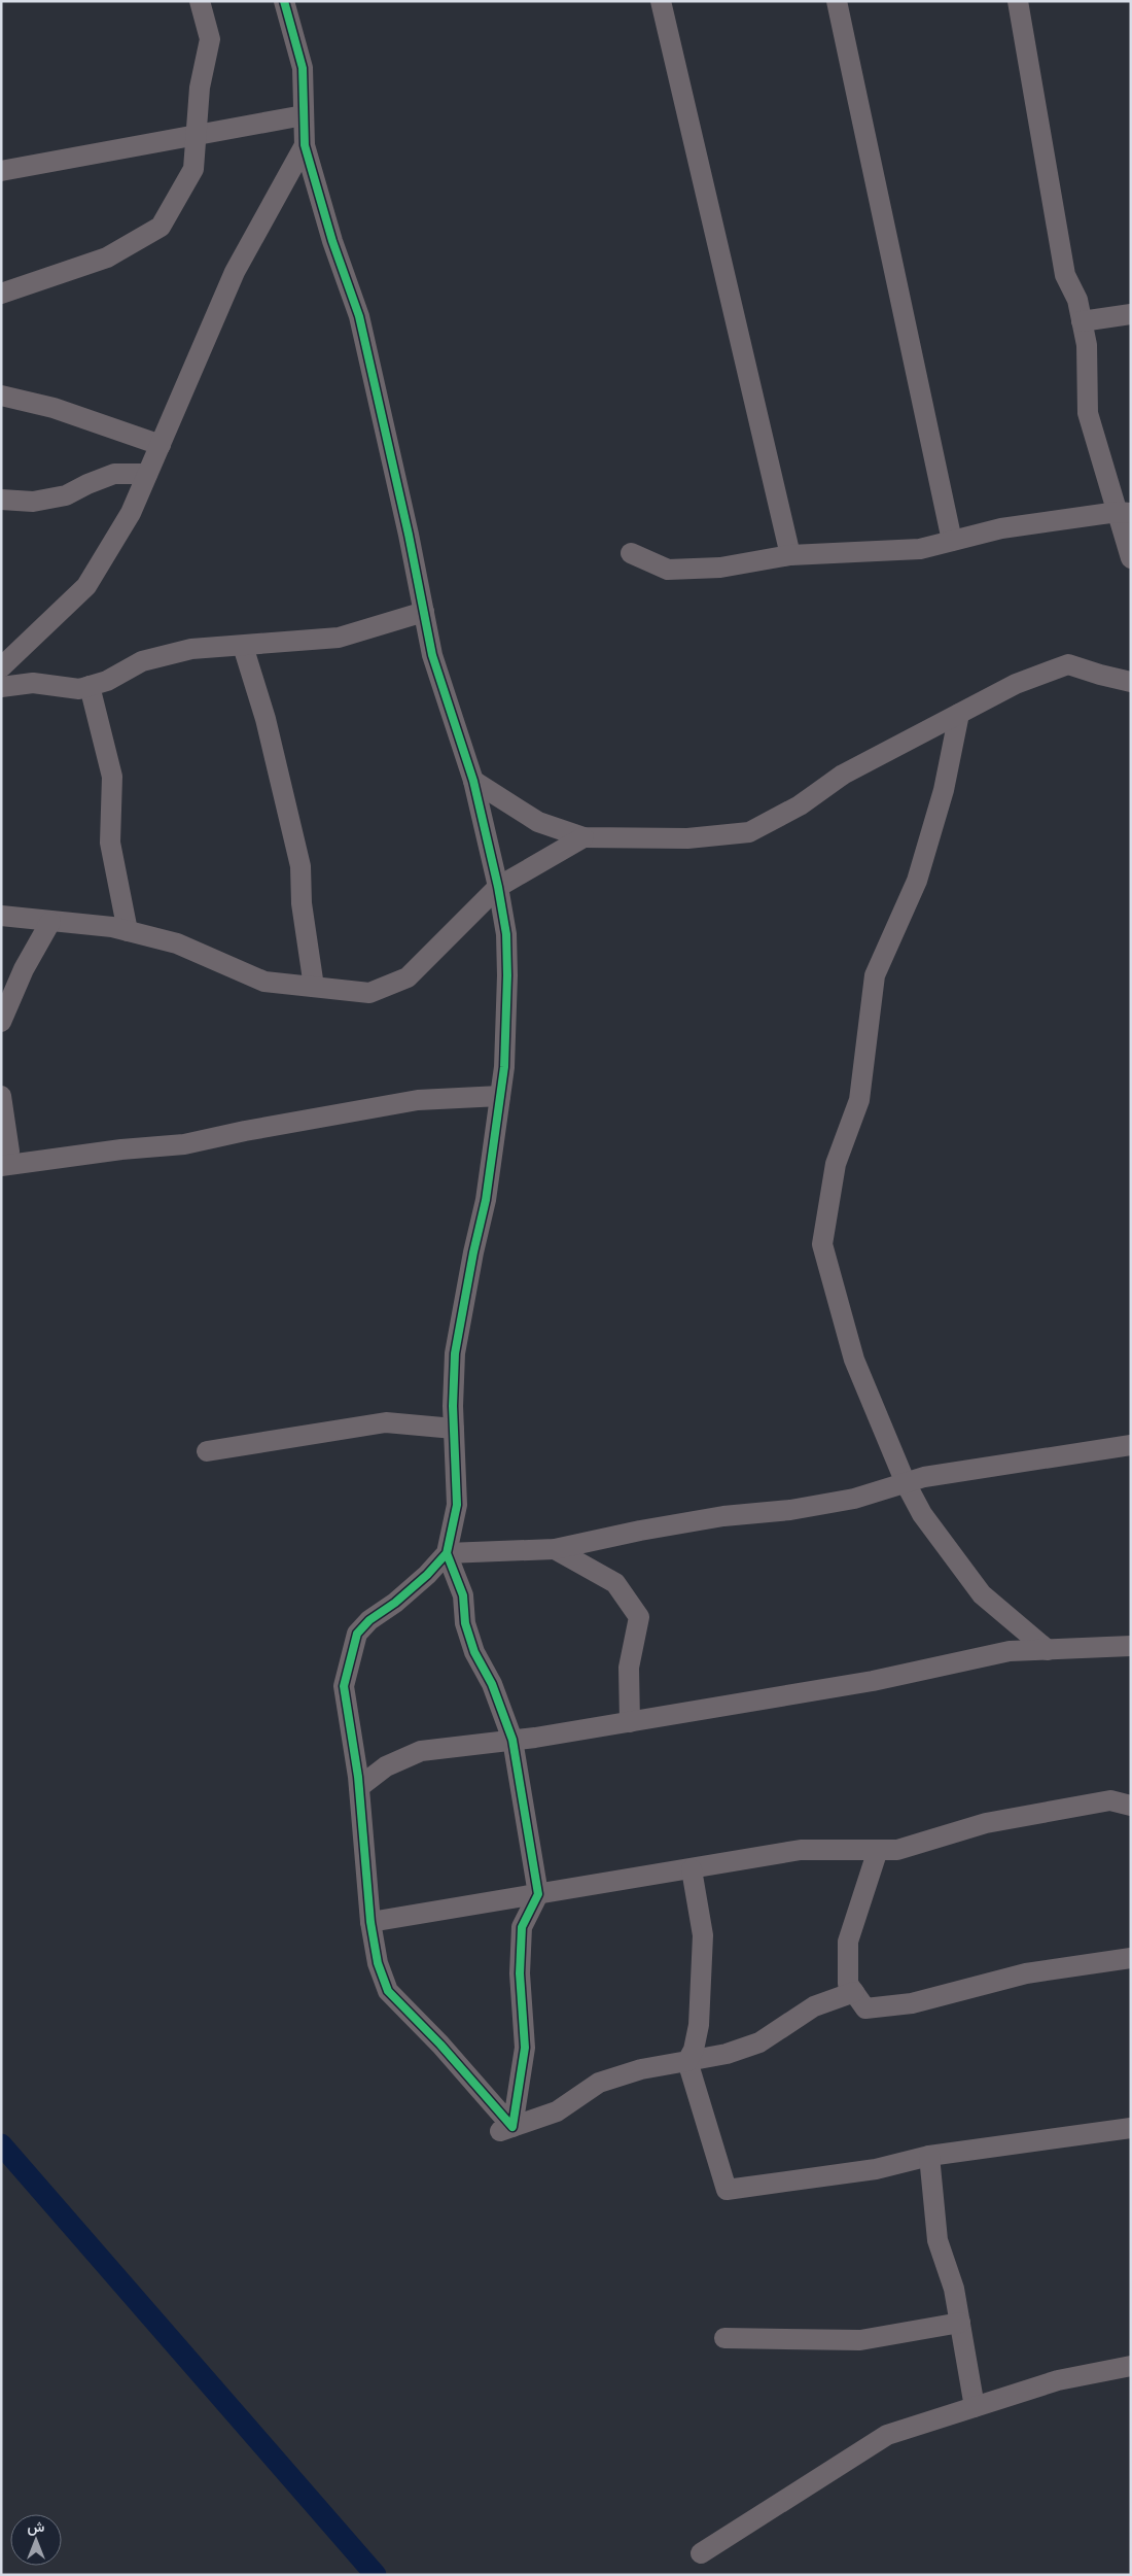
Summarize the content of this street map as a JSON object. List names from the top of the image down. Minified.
{"north":"top"}
